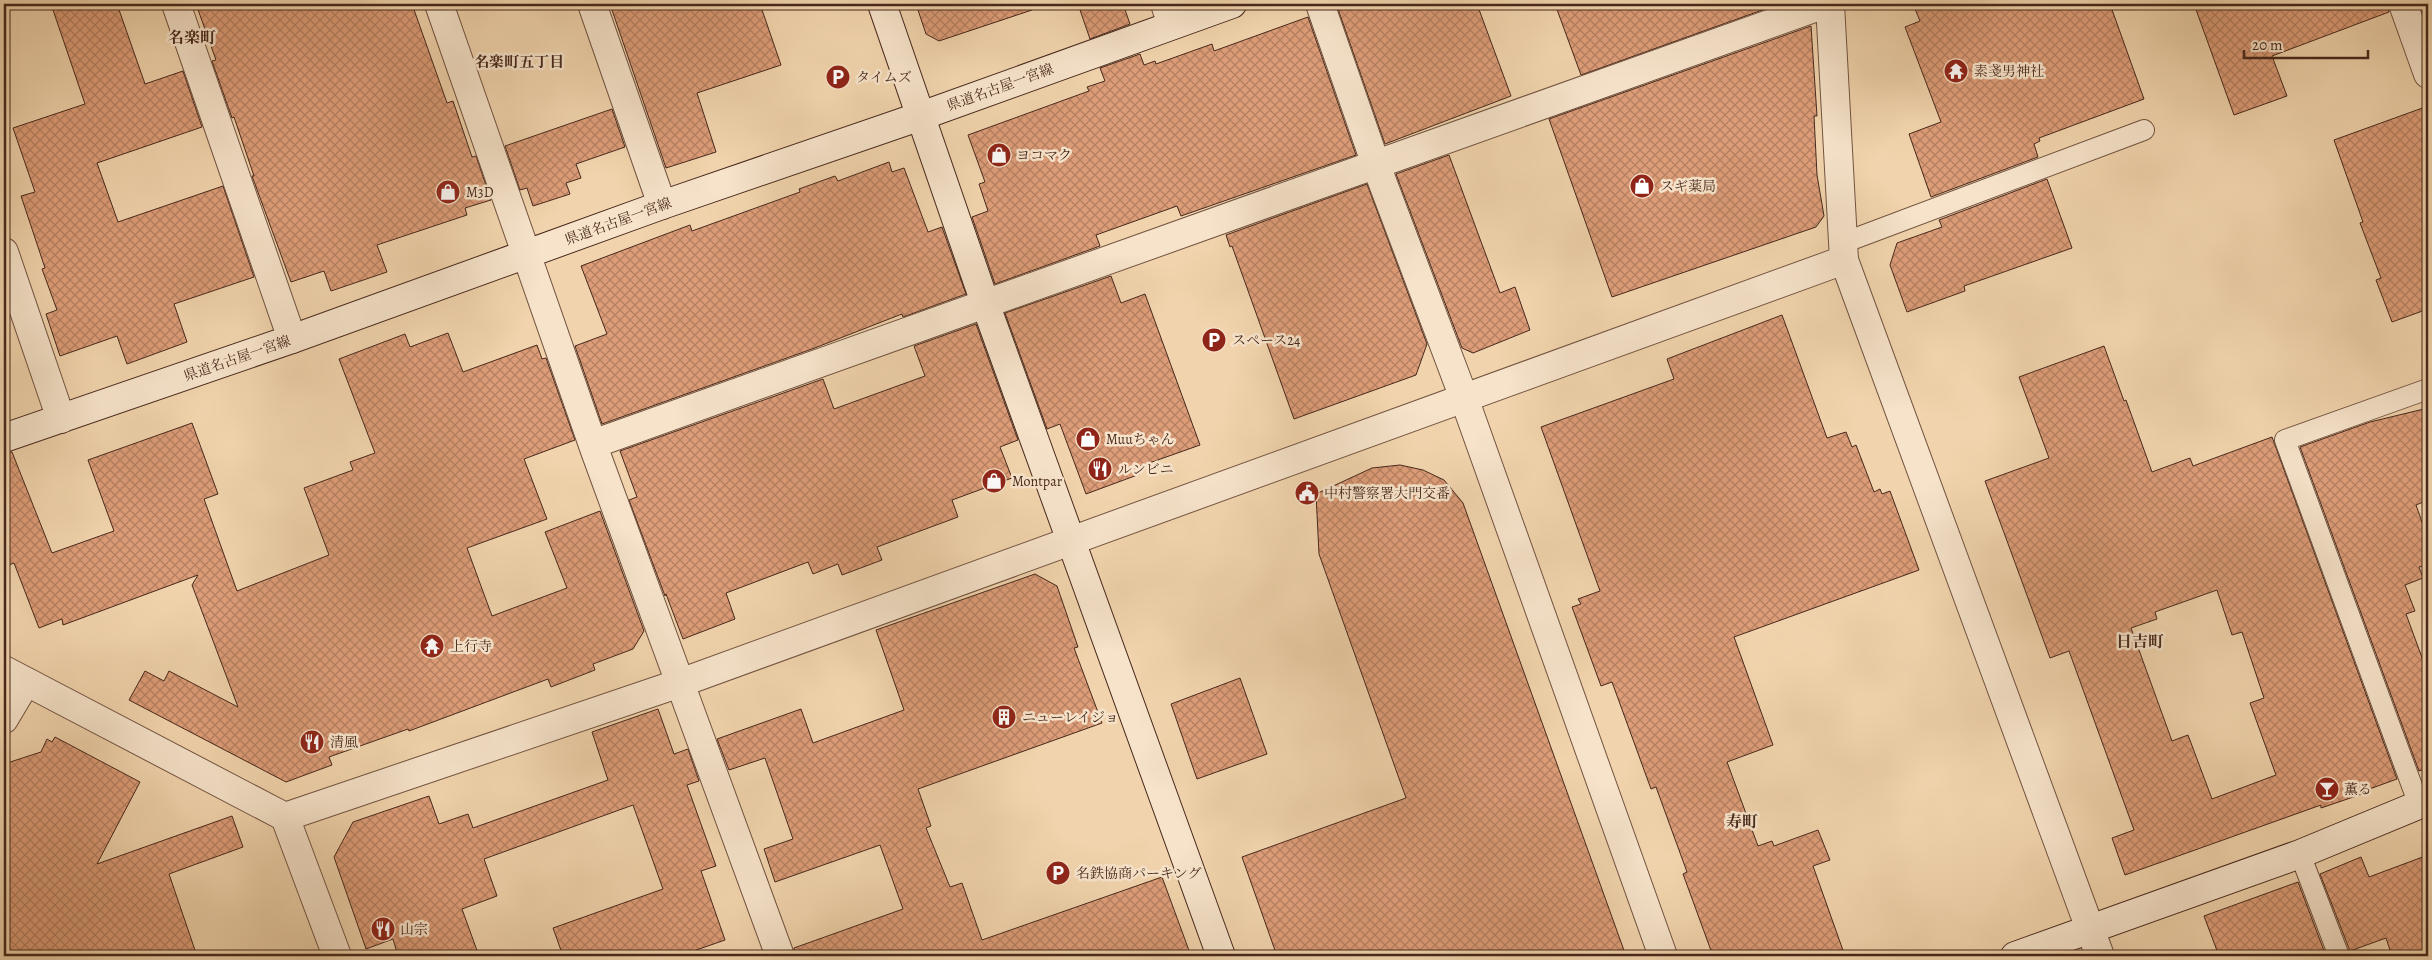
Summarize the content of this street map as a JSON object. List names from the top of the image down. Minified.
{"streets":{"street":["県道名古屋一宮線"]},"districts":["名楽町","名楽町五丁目","日吉町","寿町"],"places":{"temple":["素戔男神社","上行寺"],"parking":["タイムズ","スペース24","名鉄協商パーキング"],"shop":["ヨコマク","スギ薬局","M3D","Muuちゃん","Montpar"],"restaurant":["ルンビニ","清風","山宗"],"public building":["中村警察署大門交番"],"building":["ニューレイジョ"],"bar":["薫る"]},"scale_bar":"20 m"}
